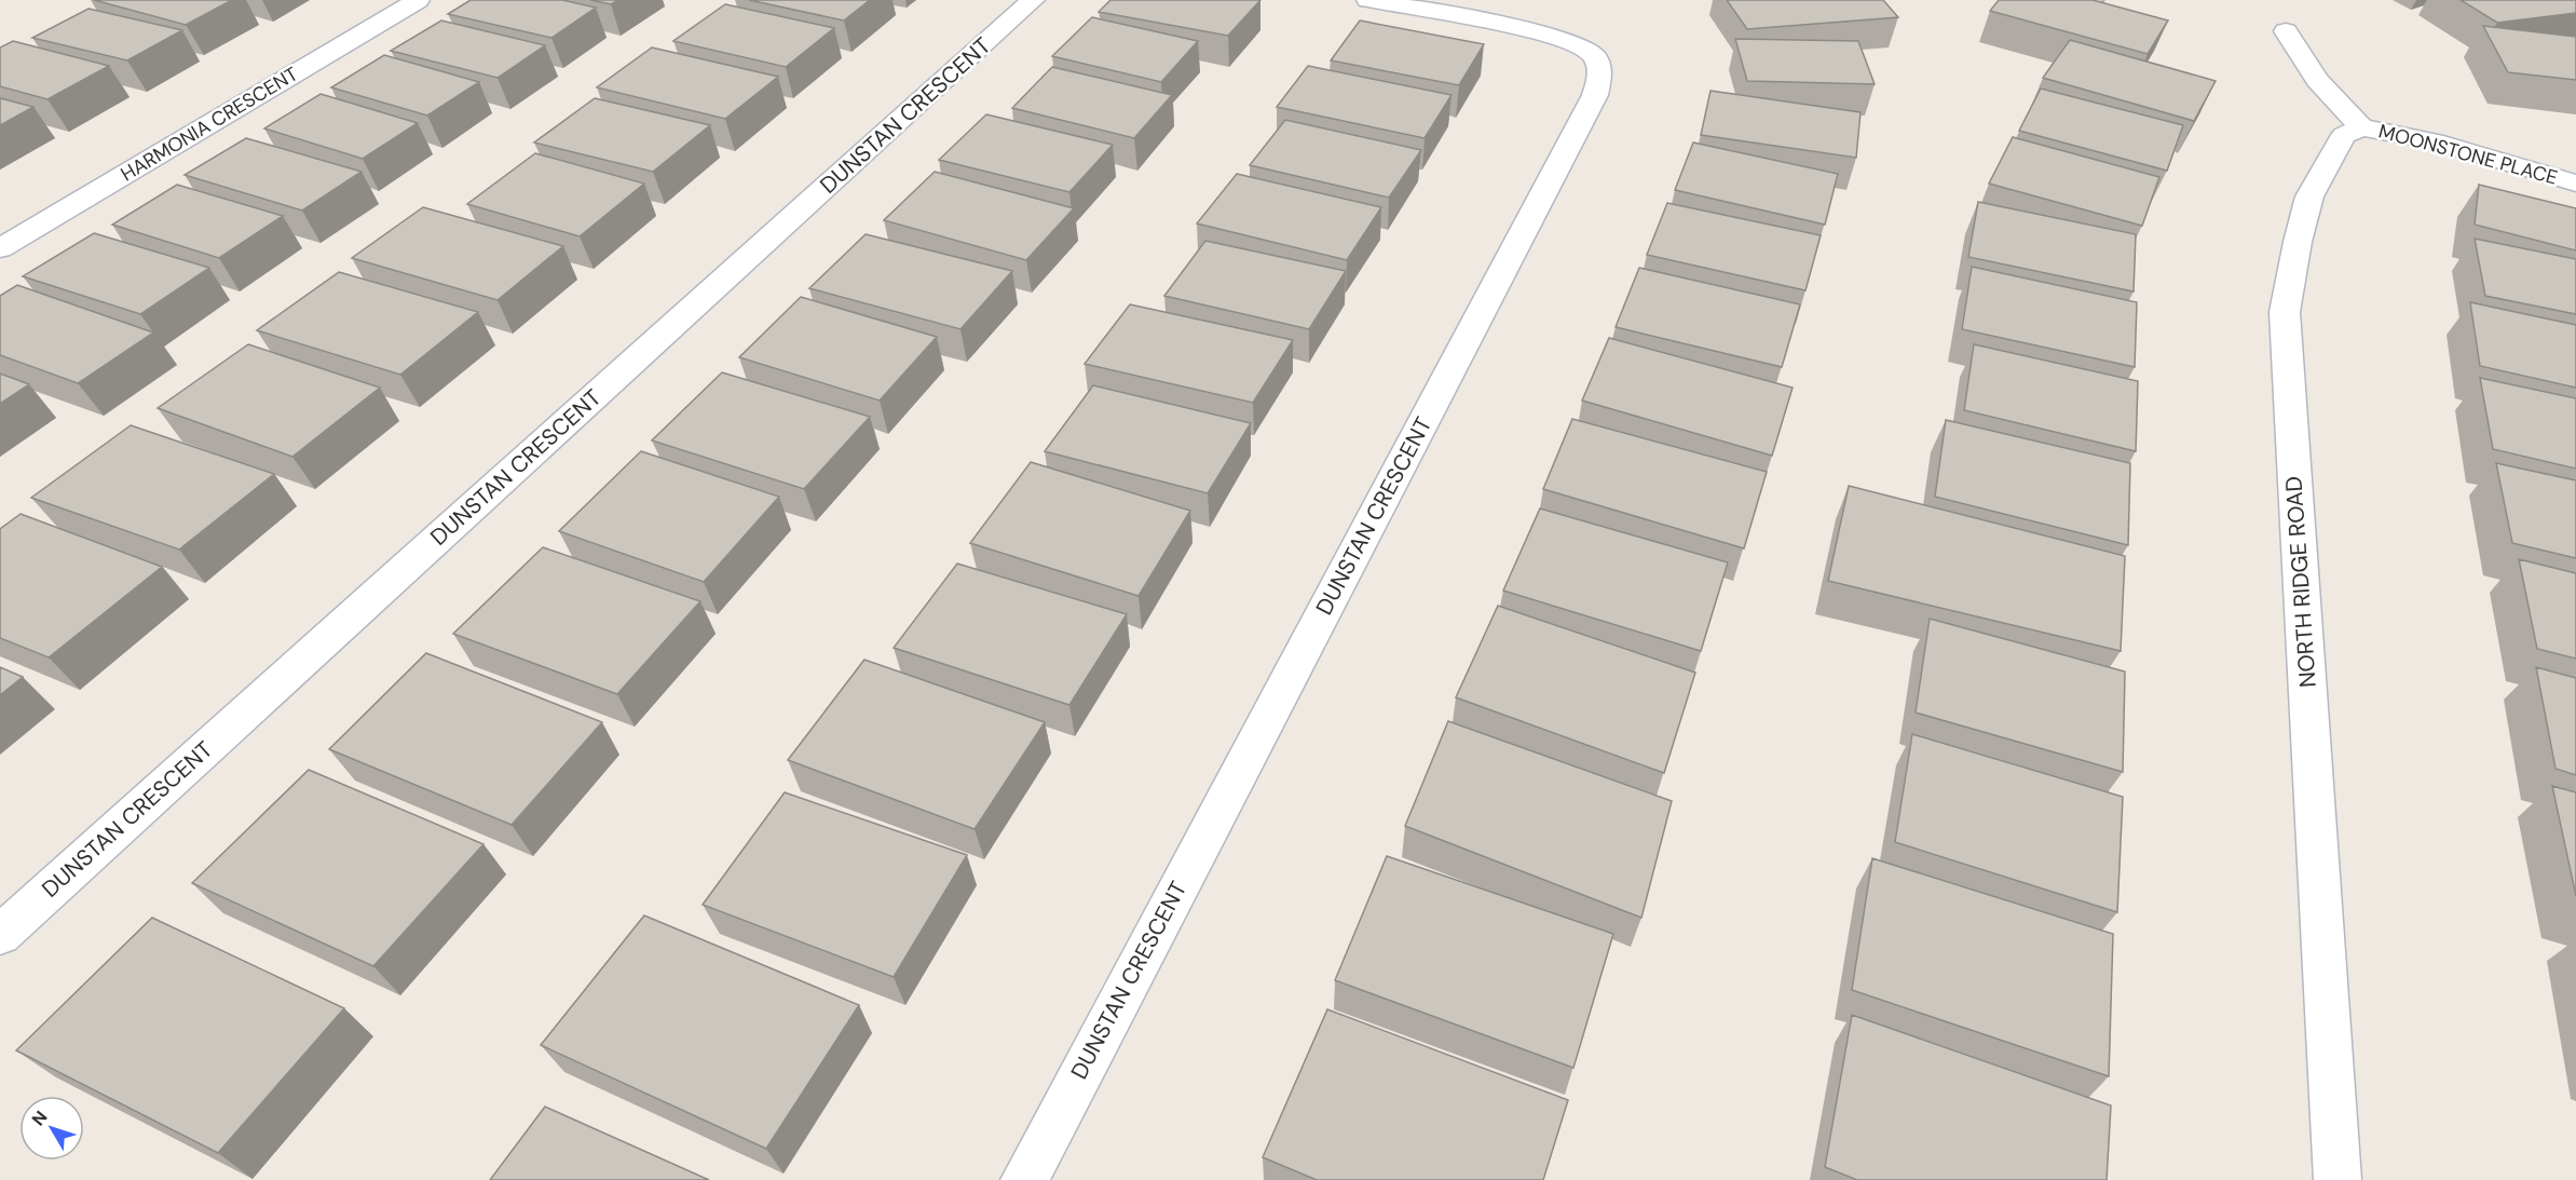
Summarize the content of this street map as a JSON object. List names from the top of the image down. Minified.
{"streets":{"street":["DUNSTAN CRESCENT","HARMONIA CRESCENT","MOONSTONE PLACE","NORTH RIDGE ROAD"]},"crossings":[["MOONSTONE PLACE","NORTH RIDGE ROAD"]],"north":"top left"}
